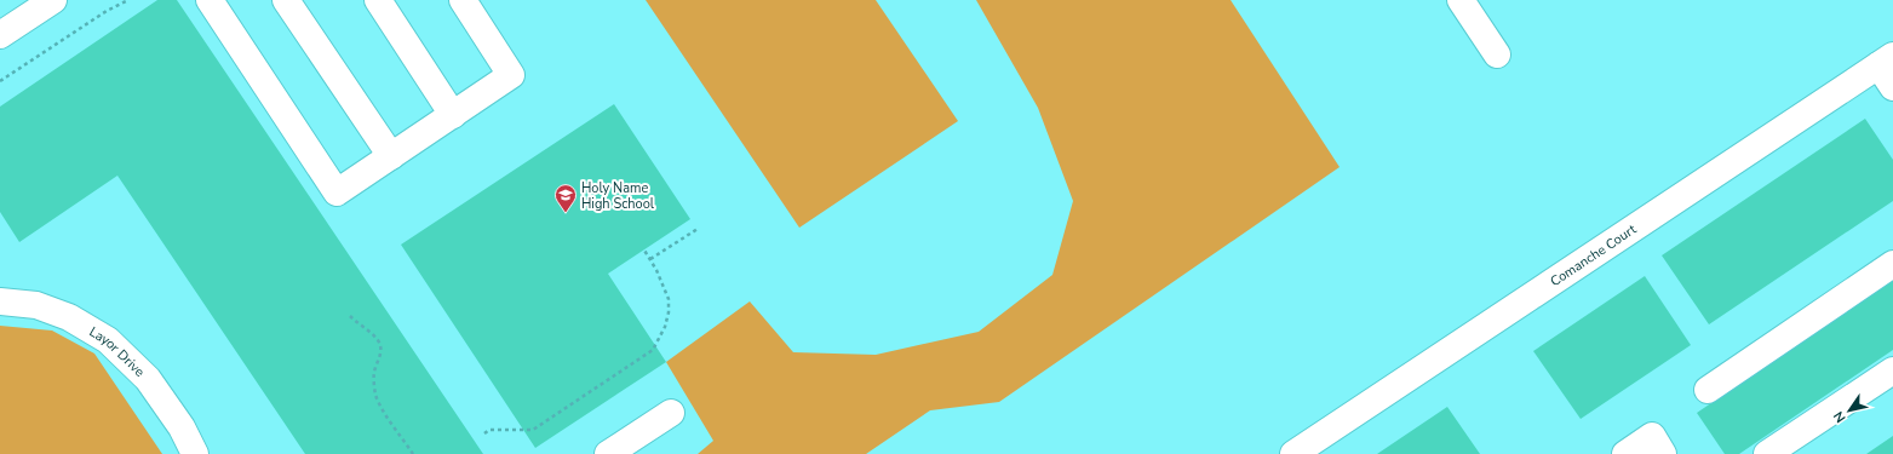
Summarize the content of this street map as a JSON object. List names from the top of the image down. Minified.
{"streets":{"street":["Comanche Court","Layor Drive"]},"places":{"school or university":["Holy Name High School"]},"north":"bottom left"}
